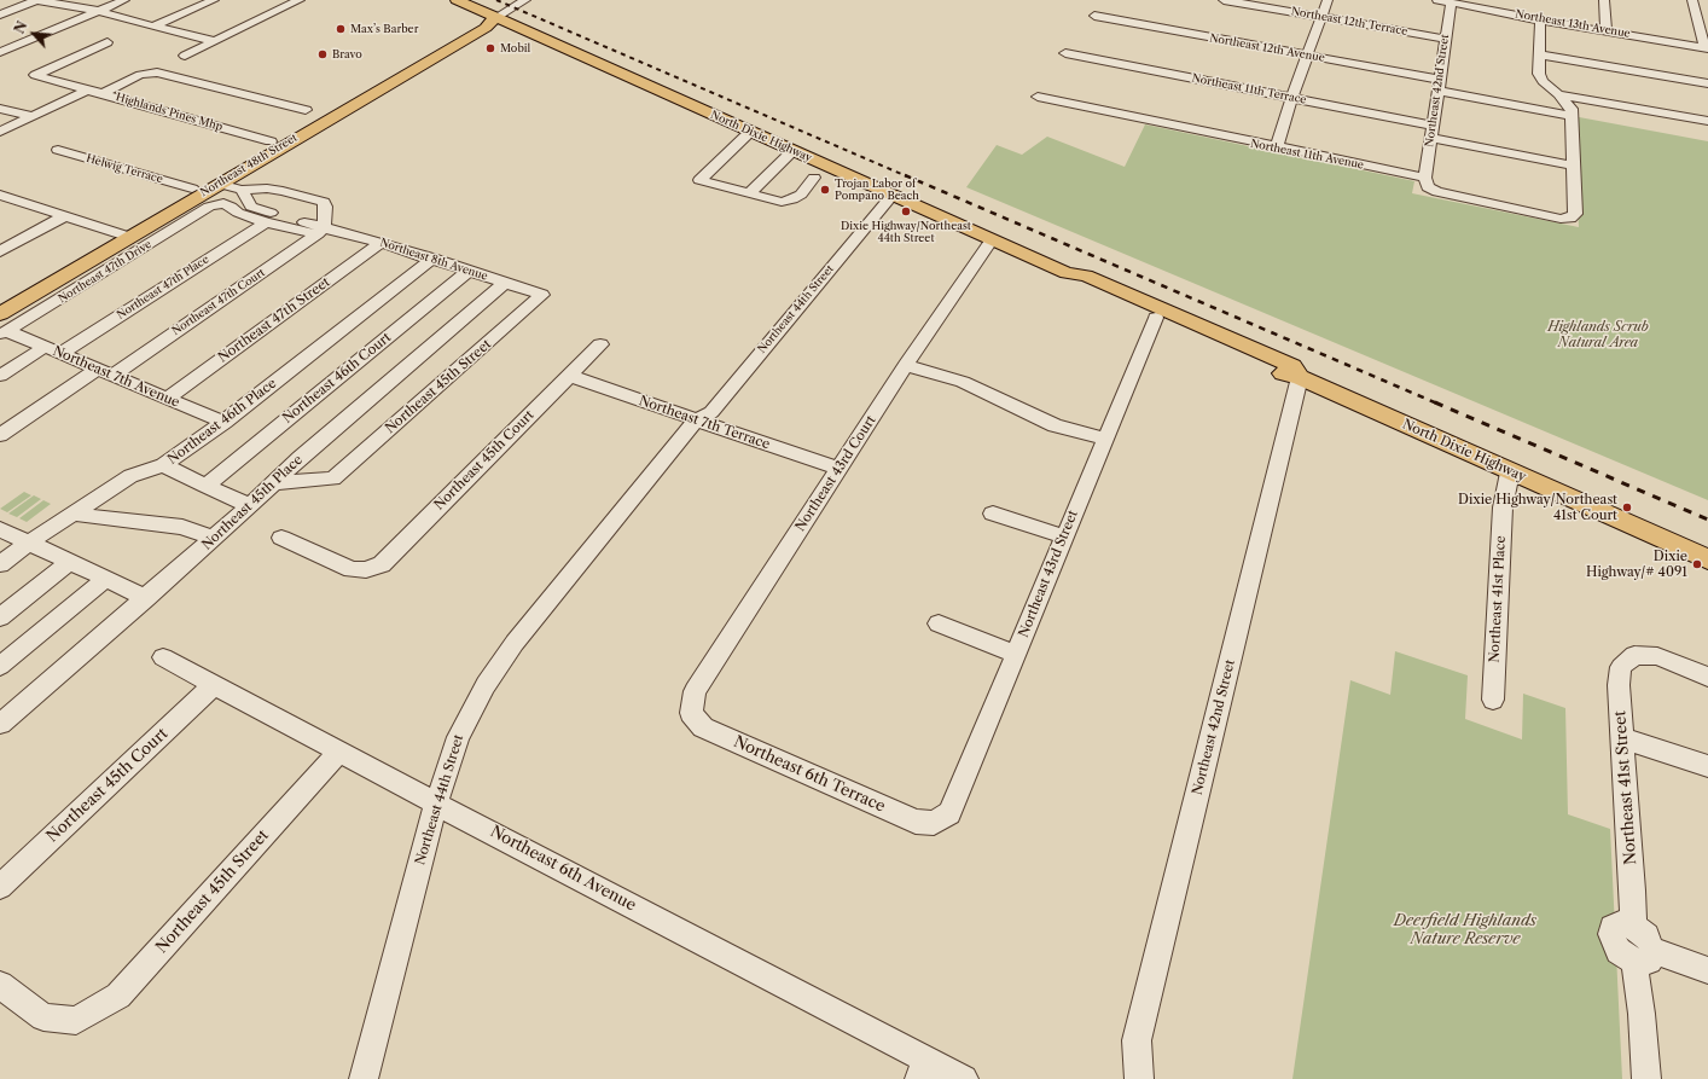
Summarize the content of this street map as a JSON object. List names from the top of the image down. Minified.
{"streets":{"main road":["North Dixie Highway","Northeast 48th Street"],"street":["Northeast 12th Terrace","Northeast 13th Avenue","Northeast 12th Avenue","Northeast 11th Terrace","Northeast 42nd Street","Highlands Pines Mhp","Northeast 11th Avenue","Helwig Terrace","Northeast 8th Avenue","Northeast 47th Drive","Northeast 47th Place","Northeast 47th Court","Northeast 44th Street","Northeast 47th Street","Northeast 7th Avenue","Northeast 46th Court","Northeast 45th Street","Northeast 46th Place","Northeast 7th Terrace","Northeast 45th Court","Northeast 43rd Court","Northeast 45th Place","Northeast 43rd Street","Northeast 41st Place","Northeast 6th Terrace","Northeast 41st Street","Northeast 6th Avenue"]},"crossings":[["Northeast 12th Terrace","Northeast 42nd Street"],["Northeast 13th Avenue","Northeast 42nd Street"],["Northeast 12th Avenue","Northeast 42nd Street"],["Northeast 11th Terrace","Northeast 42nd Street"],["Northeast 42nd Street","North Dixie Highway"],["Northeast 42nd Street","Northeast 11th Avenue"],["Highlands Pines Mhp","Northeast 48th Street"],["North Dixie Highway","Northeast 48th Street"],["North Dixie Highway","Northeast 44th Street"],["North Dixie Highway","Northeast 43rd Court"],["North Dixie Highway","Northeast 43rd Street"],["North Dixie Highway","Northeast 41st Place"],["Northeast 48th Street","Helwig Terrace"],["Northeast 8th Avenue","Northeast 47th Drive"],["Northeast 8th Avenue","Northeast 47th Place"],["Northeast 8th Avenue","Northeast 47th Court"],["Northeast 8th Avenue","Northeast 47th Street"],["Northeast 8th Avenue","Northeast 46th Court"],["Northeast 8th Avenue","Northeast 45th Street"],["Northeast 8th Avenue","Northeast 46th Place"],["Northeast 8th Avenue","Northeast 45th Place"],["Northeast 47th Drive","Northeast 7th Avenue"],["Northeast 47th Place","Northeast 7th Avenue"],["Northeast 47th Court","Northeast 7th Avenue"],["Northeast 44th Street","Northeast 7th Terrace"],["Northeast 44th Street","Northeast 6th Avenue"],["Northeast 47th Street","Northeast 7th Avenue"],["Northeast 7th Avenue","Northeast 46th Place"],["Northeast 45th Street","Northeast 45th Place"],["Northeast 45th Street","Northeast 6th Avenue"],["Northeast 7th Terrace","Northeast 45th Court"],["Northeast 7th Terrace","Northeast 43rd Court"],["Northeast 45th Court","Northeast 6th Avenue"],["Northeast 43rd Court","Northeast 6th Terrace"],["Northeast 43rd Street","Northeast 6th Terrace"]],"parks":["Highlands Scrub Natural Area","Deerfield Highlands Nature Reserve"],"places":["Max’s Barber","Mobil","Bravo","Trojan Labor of Pompano Beach","Dixie Highway/Northeast 44th Street","Dixie Highway/Northeast 41st Court","Dixie Highway/# 4091"],"north":"top left"}
